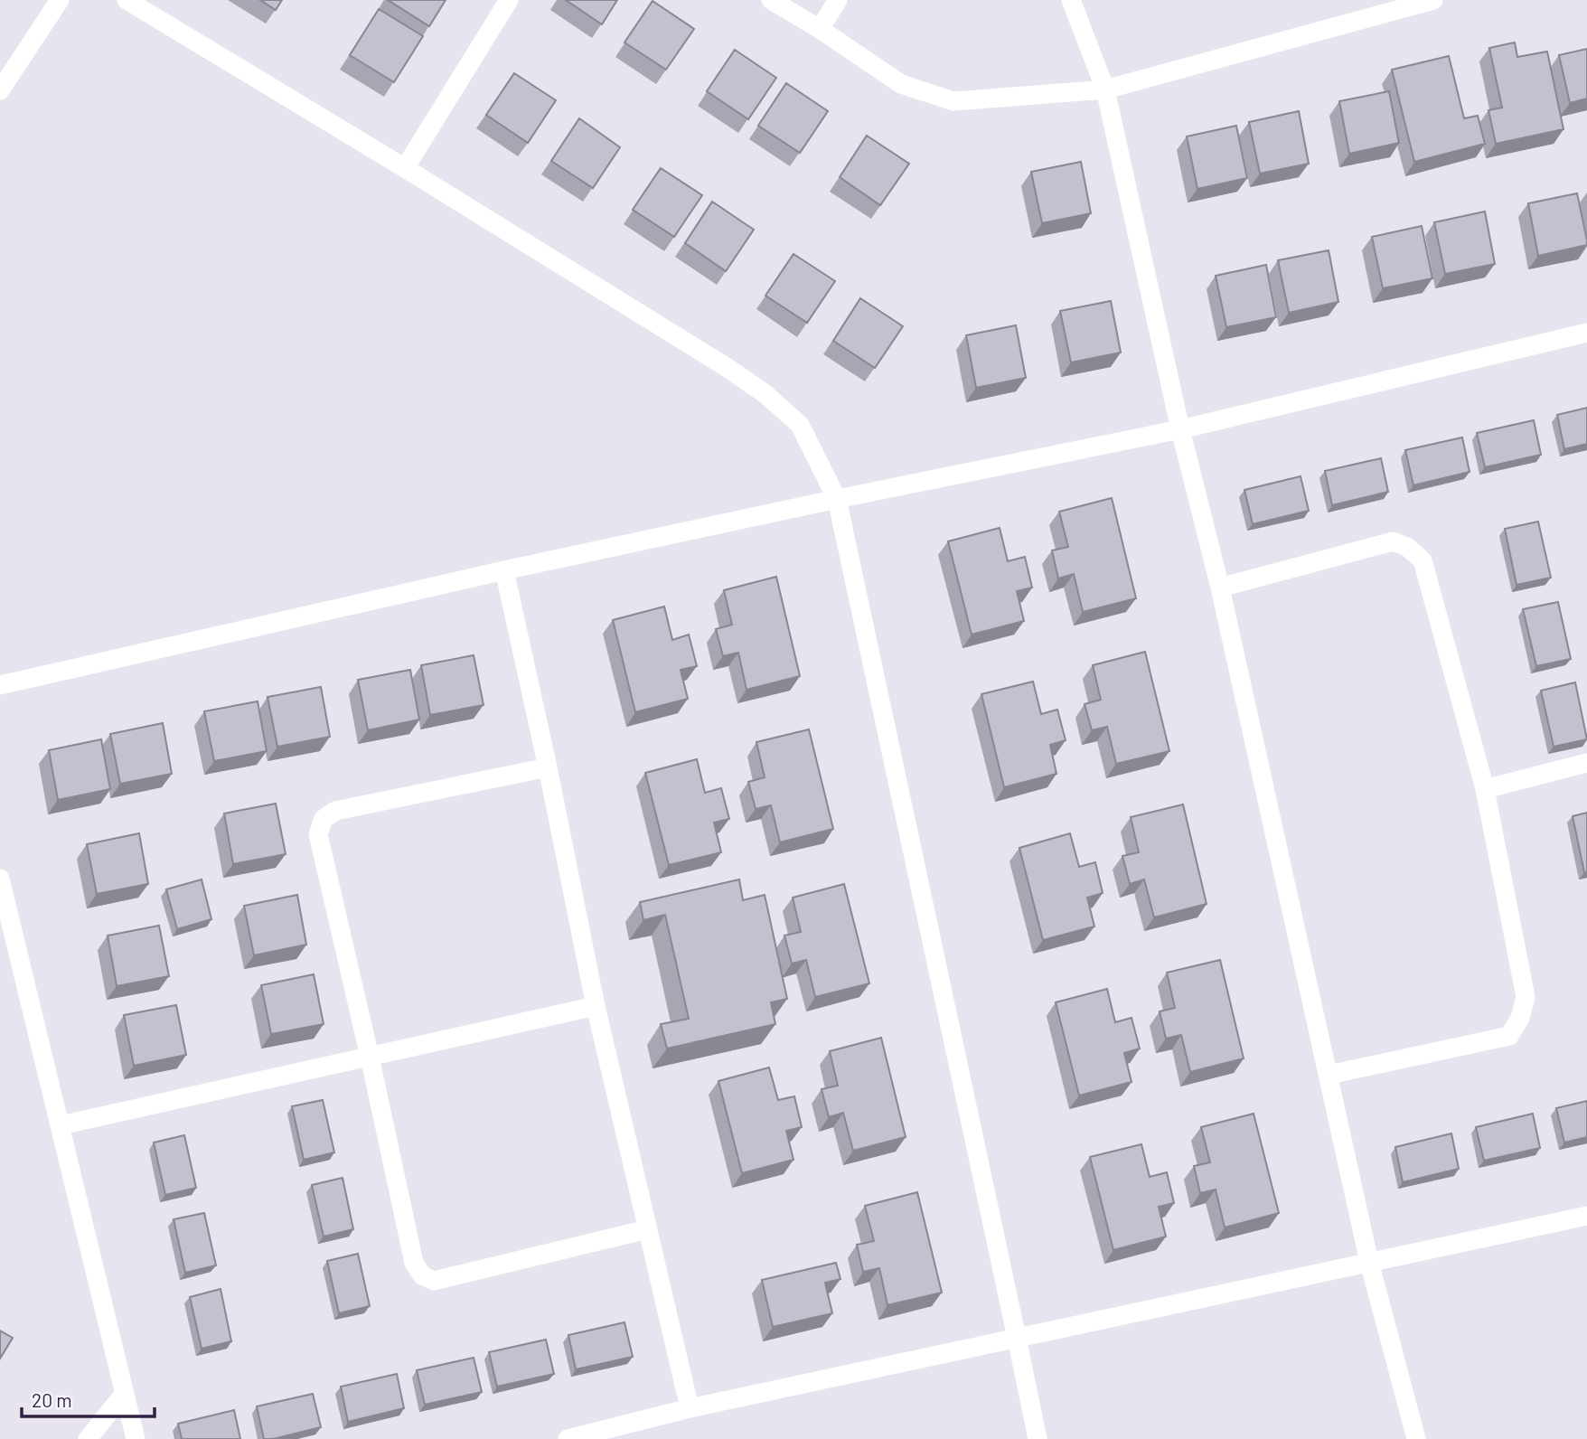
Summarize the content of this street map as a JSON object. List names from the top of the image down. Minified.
{"scale_bar":"20 m"}
